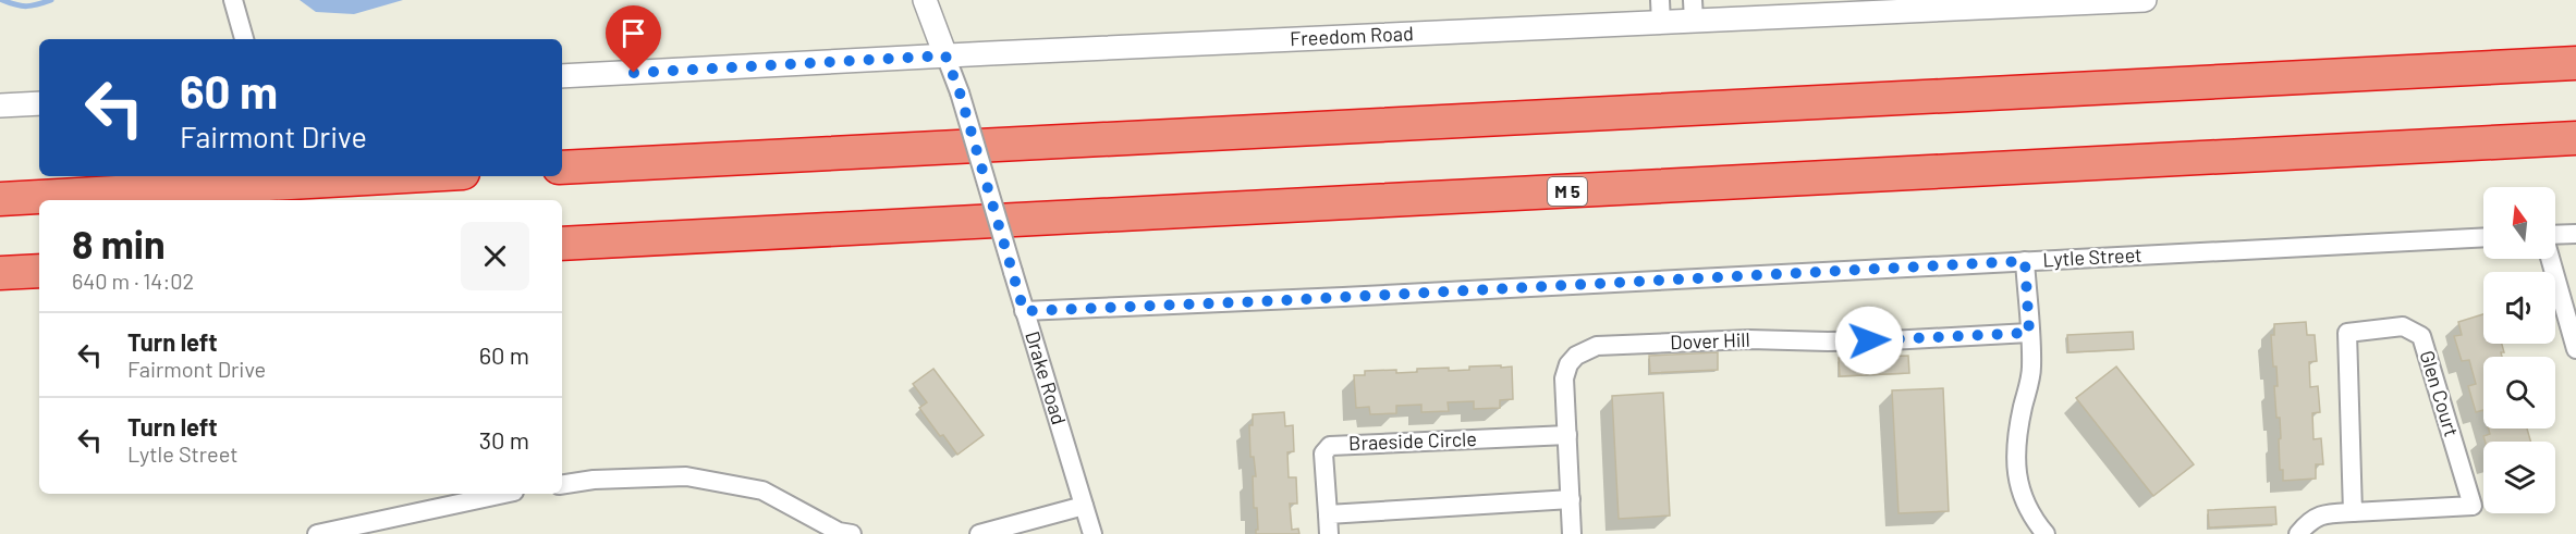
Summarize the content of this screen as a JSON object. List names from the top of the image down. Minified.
{"streets":{"highway":["M 5"],"street":["Freedom Road","Lytle Street","Dover Hill","Drake Road","Glen Court","Braeside Circle"]},"crossings":[["Freedom Road","Drake Road"],["Lytle Street","Drake Road"],["Dover Hill","Braeside Circle"]],"north":"top","page":{"turn":["60 m","Fairmont Drive"],"heading":["8 min","640 m · 14:02"],"list":[{"name":"Turn left","note":"Fairmont Drive","value":"60 m"},{"name":"Turn left","note":"Lytle Street","value":"30 m"}]}}
